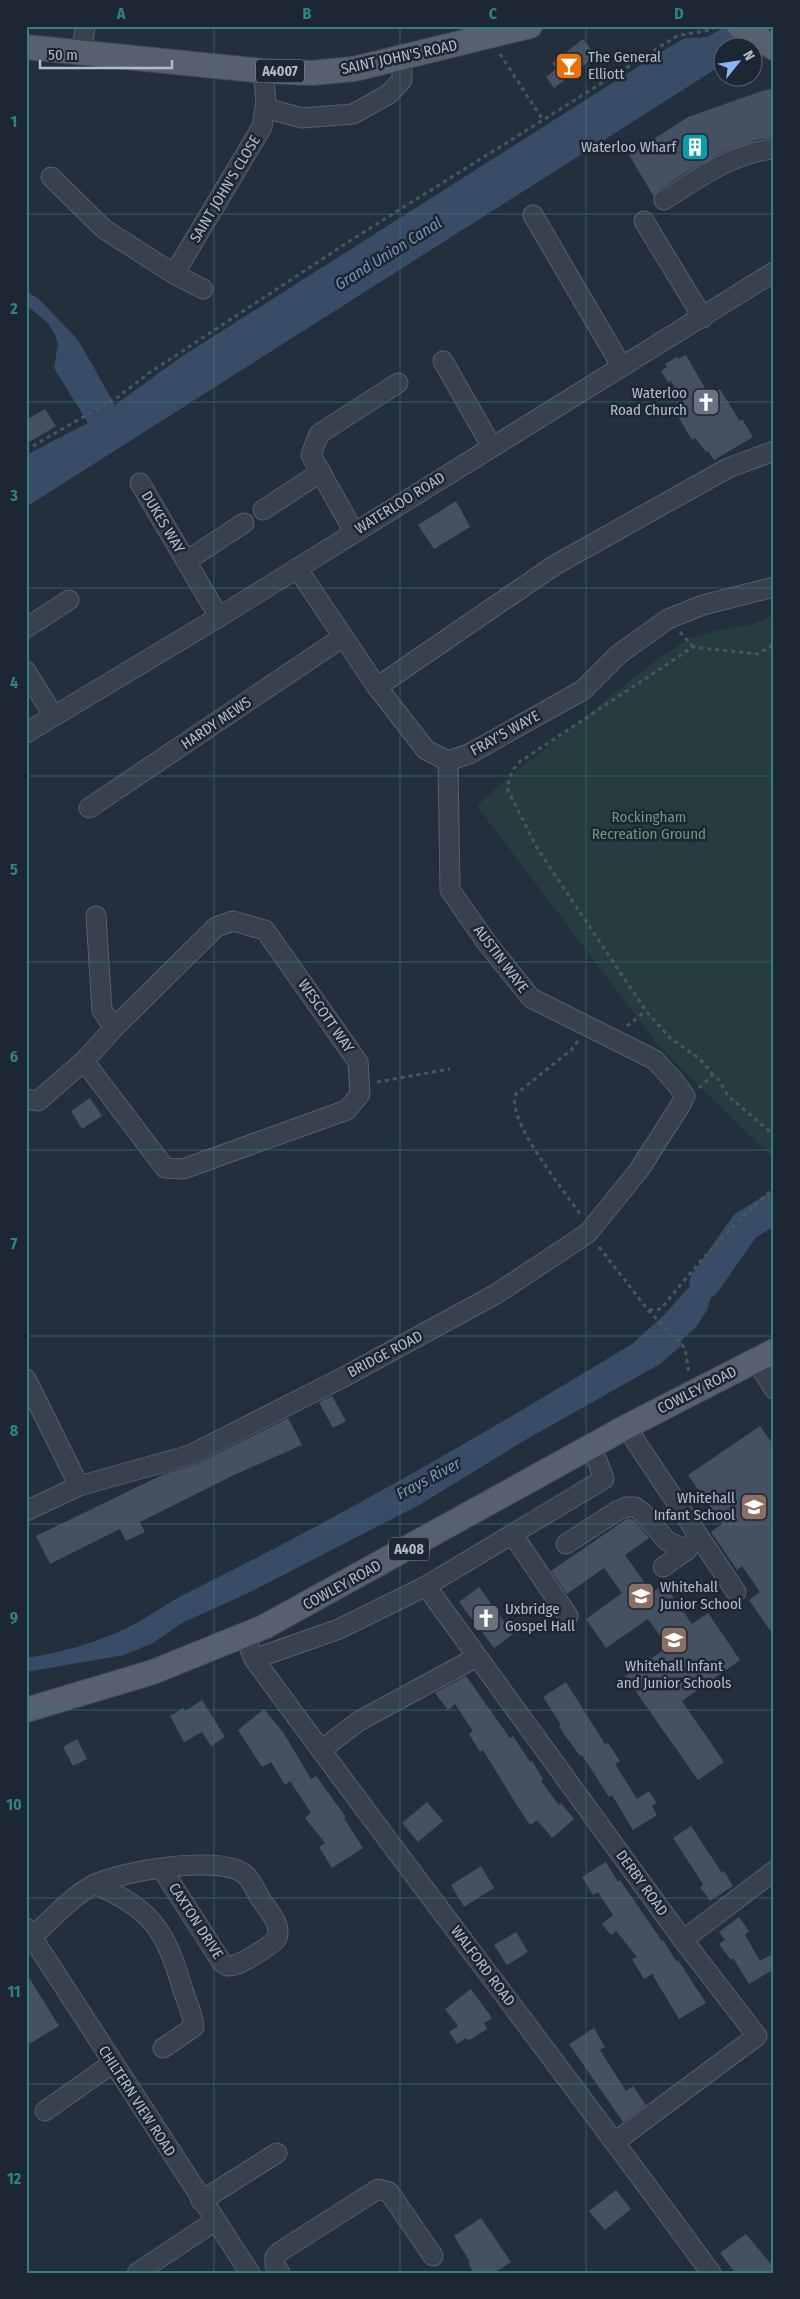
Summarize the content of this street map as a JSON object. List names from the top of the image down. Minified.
{"streets":{"main road":["SAINT JOHN'S ROAD","A4007","COWLEY ROAD","A408"],"street":["SAINT JOHN'S CLOSE","WATERLOO ROAD","DUKES WAY","HARDY MEWS","FRAY'S WAYE","AUSTIN WAYE","WESCOTT WAY","BRIDGE ROAD","DERBY ROAD","CAXTON DRIVE","WALFORD ROAD","CHILTERN VIEW ROAD"]},"crossings":[["SAINT JOHN'S ROAD","SAINT JOHN'S CLOSE"],["WATERLOO ROAD","DUKES WAY"],["FRAY'S WAYE","AUSTIN WAYE"],["AUSTIN WAYE","BRIDGE ROAD"],["COWLEY ROAD","WALFORD ROAD"],["DERBY ROAD","WALFORD ROAD"],["CAXTON DRIVE","CHILTERN VIEW ROAD"]],"water":["Grand Union Canal","Frays River"],"parks":["Rockingham Recreation Ground"],"places":{"bar":["The General Elliott"],"building":["Waterloo Wharf"],"church":["Waterloo Road Church","Uxbridge Gospel Hall"],"school or university":["Whitehall Infant School","Whitehall Junior School","Whitehall Infant and Junior Schools"]},"scale_bar":"50 m","north":"top right","grid":{"columns":["A","B","C","D"],"rows":["1","2","3","4","5","6","7","8","9","10","11","12"]}}
